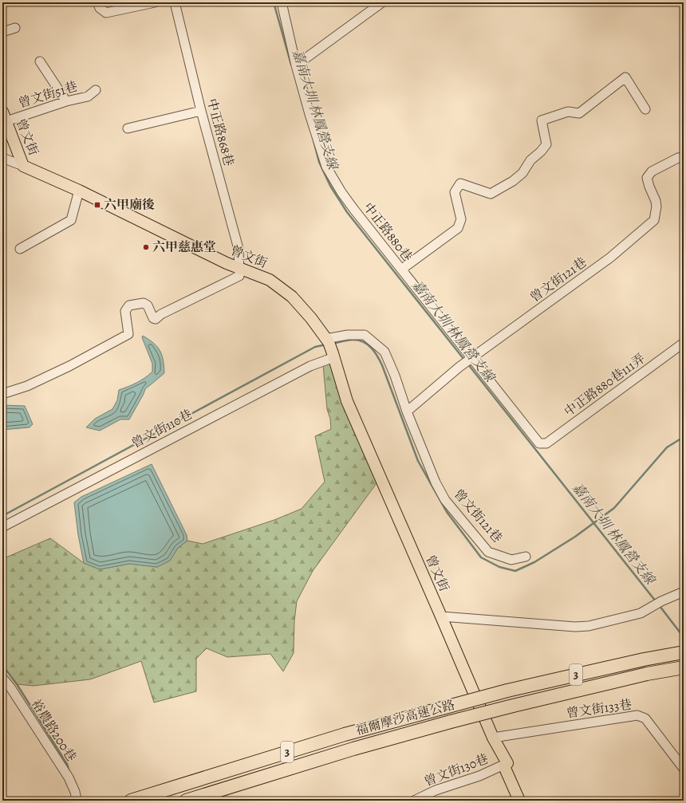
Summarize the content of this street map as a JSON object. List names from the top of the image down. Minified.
{"streets":{"highway":["3","福爾摩沙高速公路"],"main road":["曾文街"],"street":["曾文街51巷","中正路868巷","中正路880巷","曾文街121巷","中正路880巷111弄","曾文街110巷","曾文街133巷","裕農路200巷","曾文街130巷"]},"crossings":[["曾文街51巷","曾文街"],["中正路868巷","曾文街"],["曾文街","曾文街121巷"],["曾文街","曾文街110巷"],["曾文街","曾文街133巷"],["曾文街","曾文街130巷"],["中正路880巷","曾文街121巷"],["中正路880巷","中正路880巷111弄"]],"water":["嘉南大圳 林鳳營支線"],"places":{"transit":["六甲廟後"],"other":["六甲慈惠堂"]}}
